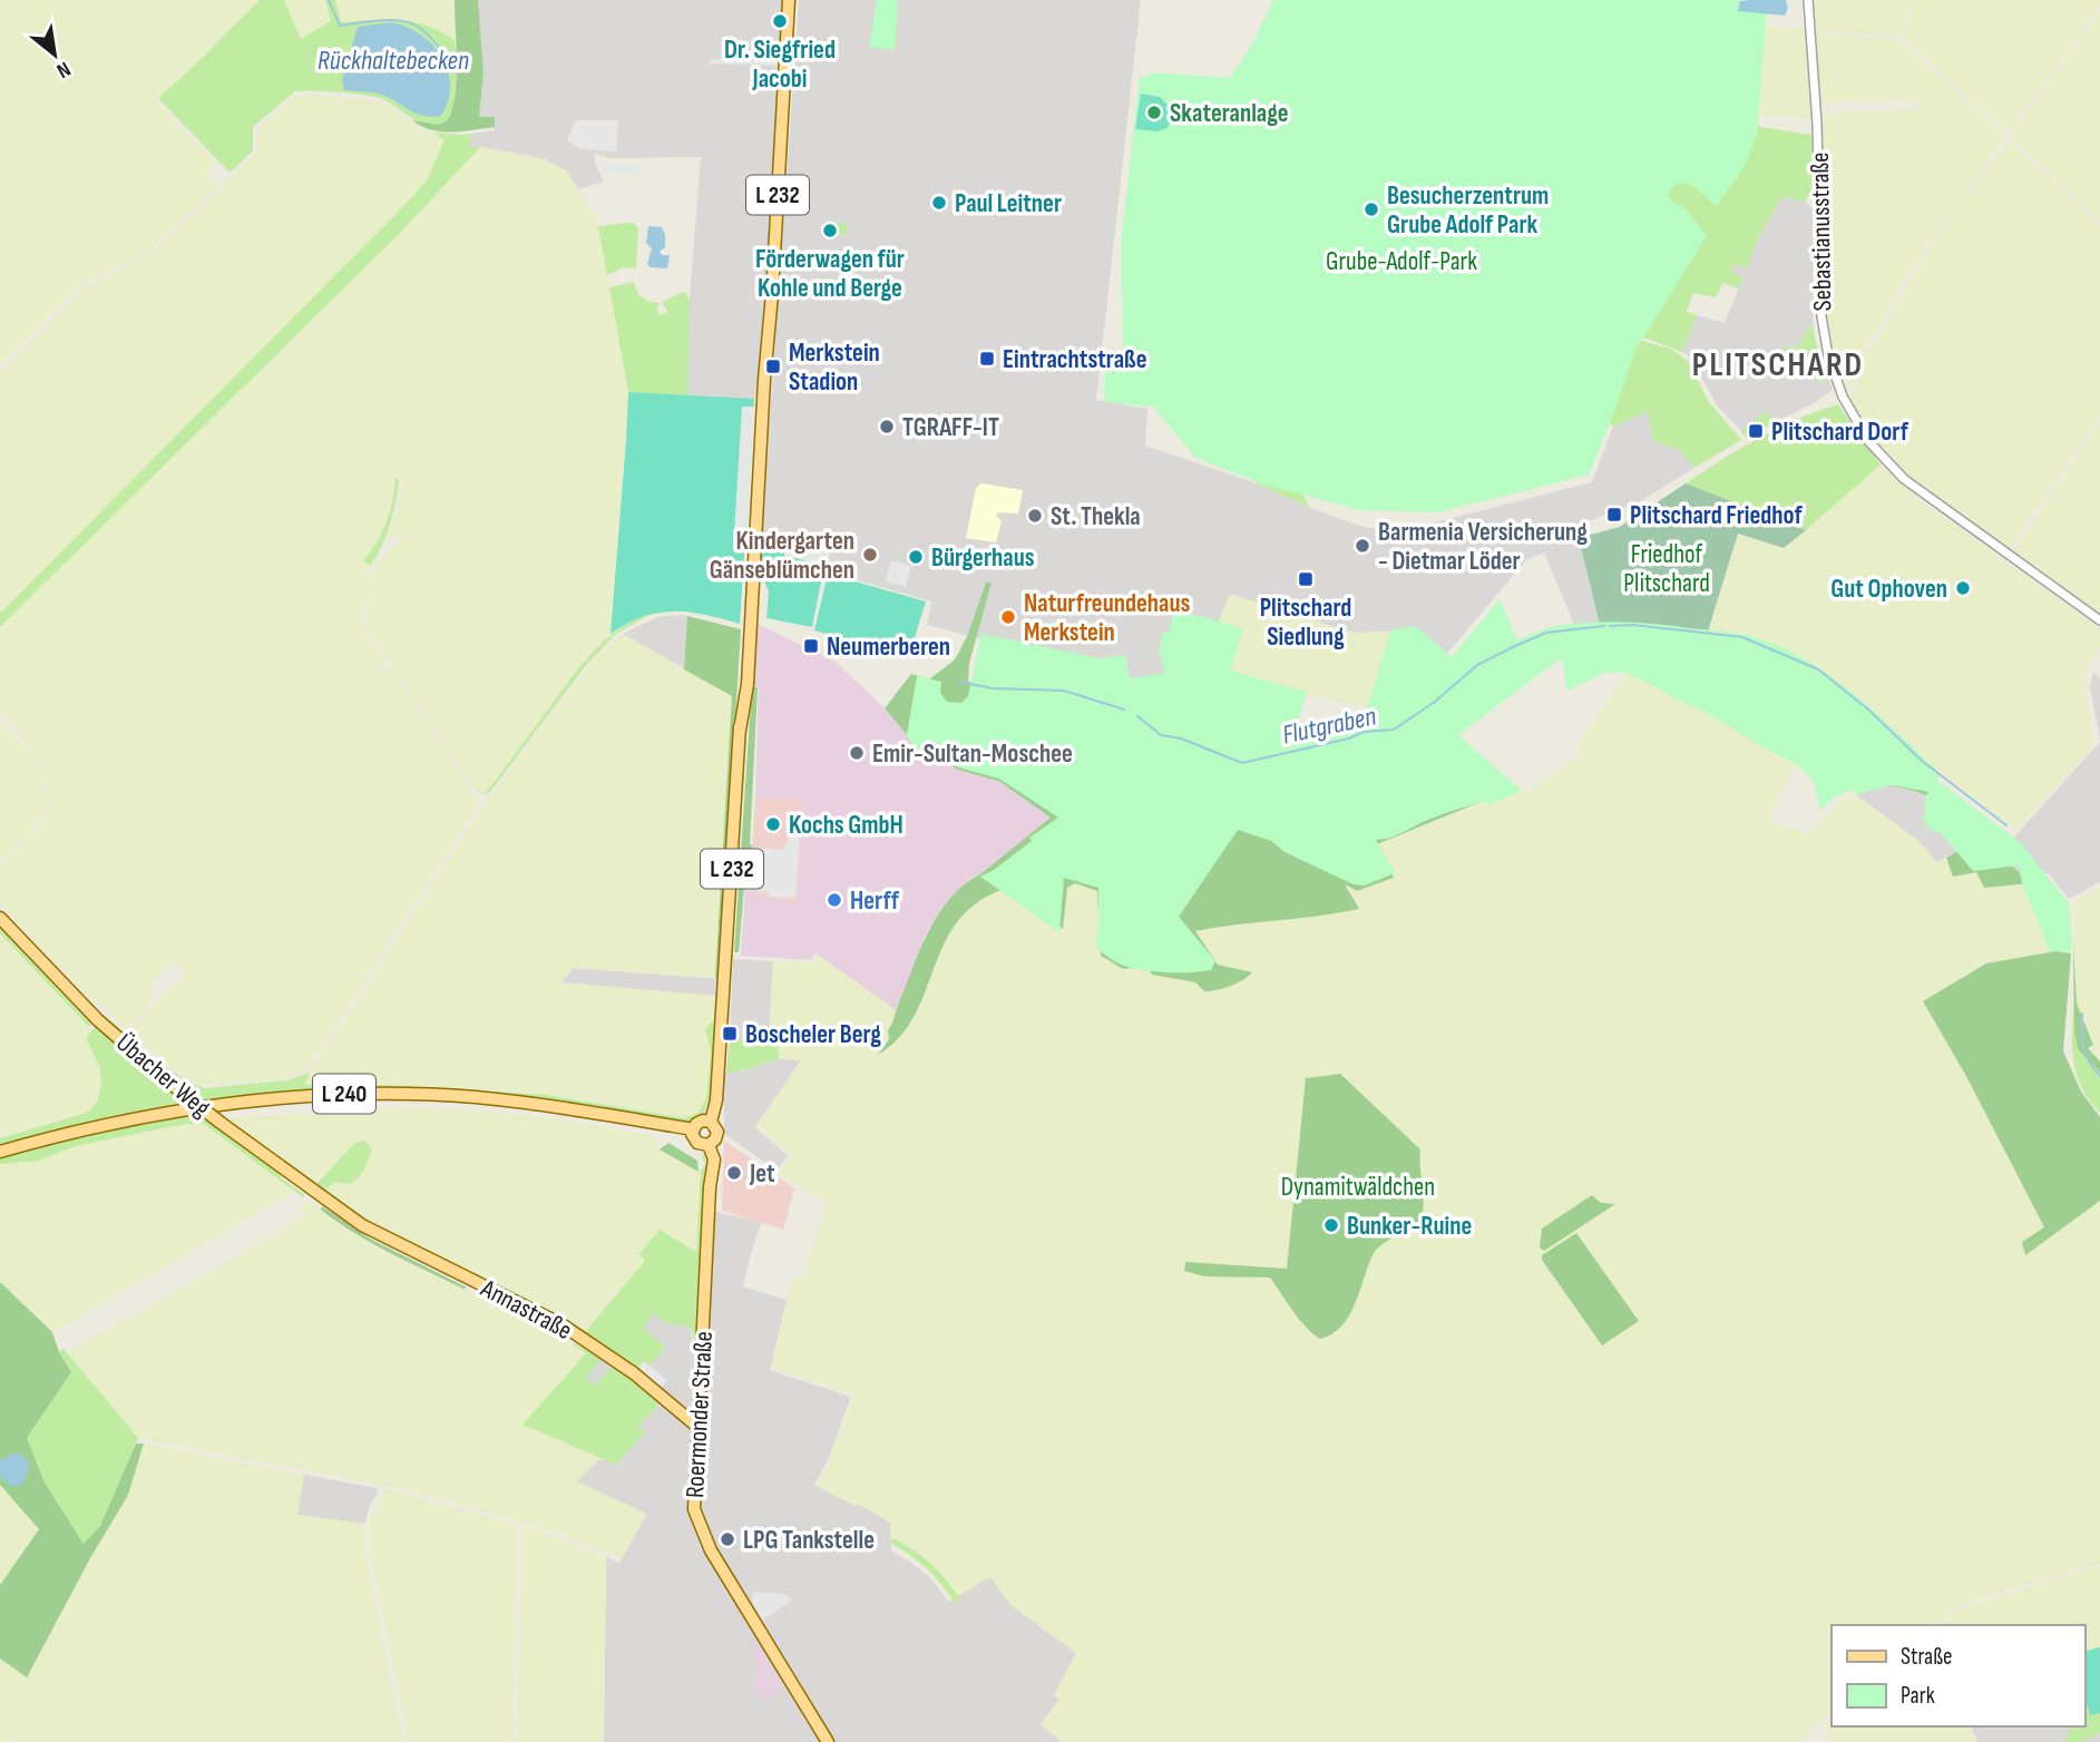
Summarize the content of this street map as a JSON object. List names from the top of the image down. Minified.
{"streets":{"main road":["L 232","Übacher Weg","L 240","Annastraße","Roermonder Straße"],"street":["Sebastianusstraße"]},"crossings":[["L 232","L 240"],["L 232","Roermonder Straße"],["Übacher Weg","Annastraße"],["L 240","Roermonder Straße"],["Annastraße","Roermonder Straße"]],"districts":["PLITSCHARD"],"water":["Rückhaltebecken","Flutgraben"],"parks":["Grube-Adolf-Park","Friedhof Plitschard","Dynamitwäldchen"],"places":{"other":["Dr. Siegfried Jacobi","Skateranlage","Paul Leitner","Besucherzentrum Grube Adolf Park","Förderwagen für Kohle und Berge","TGRAFF-IT","St. Thekla","Barmenia Versicherung - Dietmar Löder","Kindergarten Gänseblümchen","Bürgerhaus","Gut Ophoven","Naturfreundehaus Merkstein","Emir-Sultan-Moschee","Kochs GmbH","Herff","Jet","Bunker-Ruine","LPG Tankstelle"],"transit":["Eintrachtstraße","Merkstein Stadion","Plitschard Dorf","Plitschard Friedhof","Plitschard Siedlung","Neumerberen","Boscheler Berg"]},"legend":["Straße","Park"],"north":"bottom right"}
